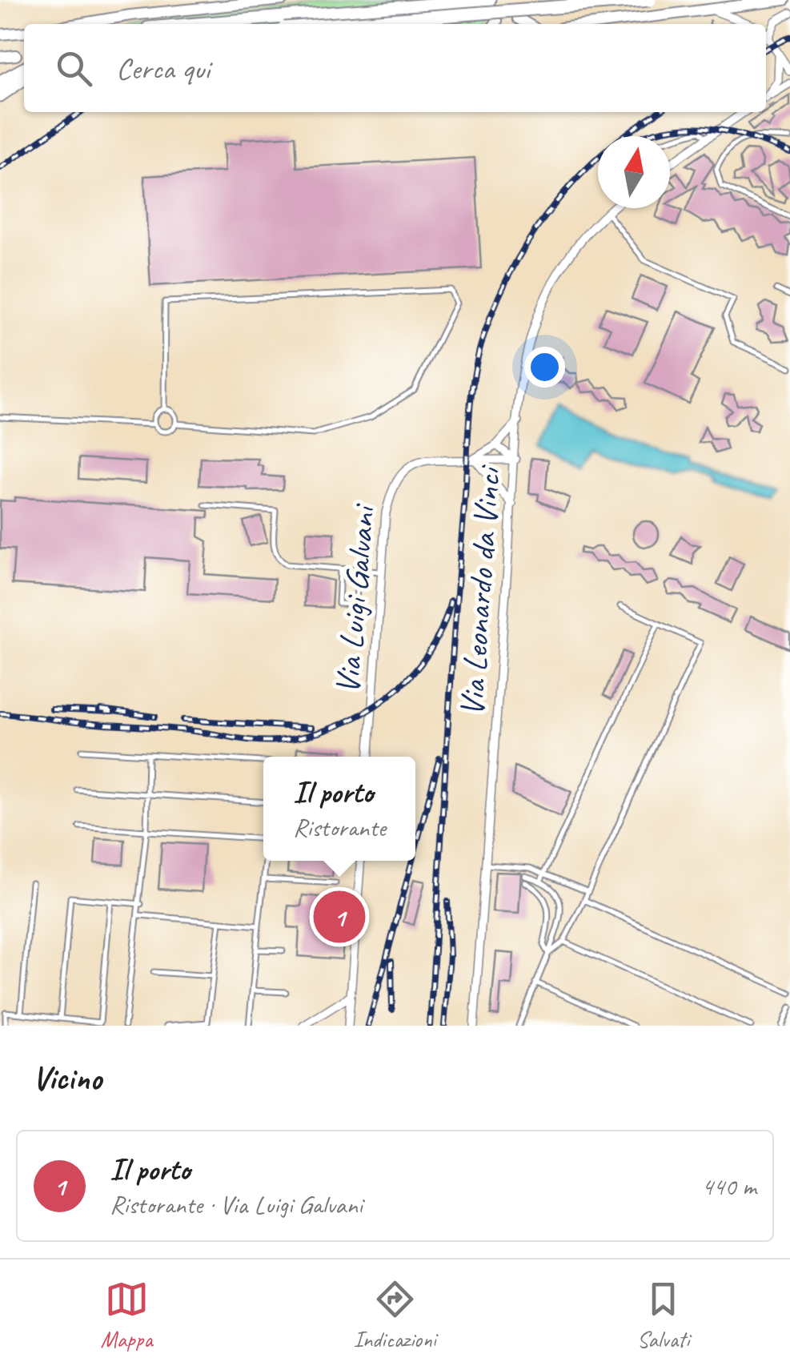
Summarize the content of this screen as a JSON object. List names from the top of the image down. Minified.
{"streets":{"street":["Via Leonardo da Vinci","Via Luigi Galvani"]},"crossings":[["Via Leonardo da Vinci","Via Luigi Galvani"]],"north":"top","page":{"search":"Cerca qui","popup":["Il porto","Ristorante"],"pins":"1","heading":"Vicino","list":[{"mark":"1","name":"Il porto","note":"Ristorante · Via Luigi Galvani","value":"440 m"}],"nav":["Mappa","Indicazioni","Salvati"]}}
